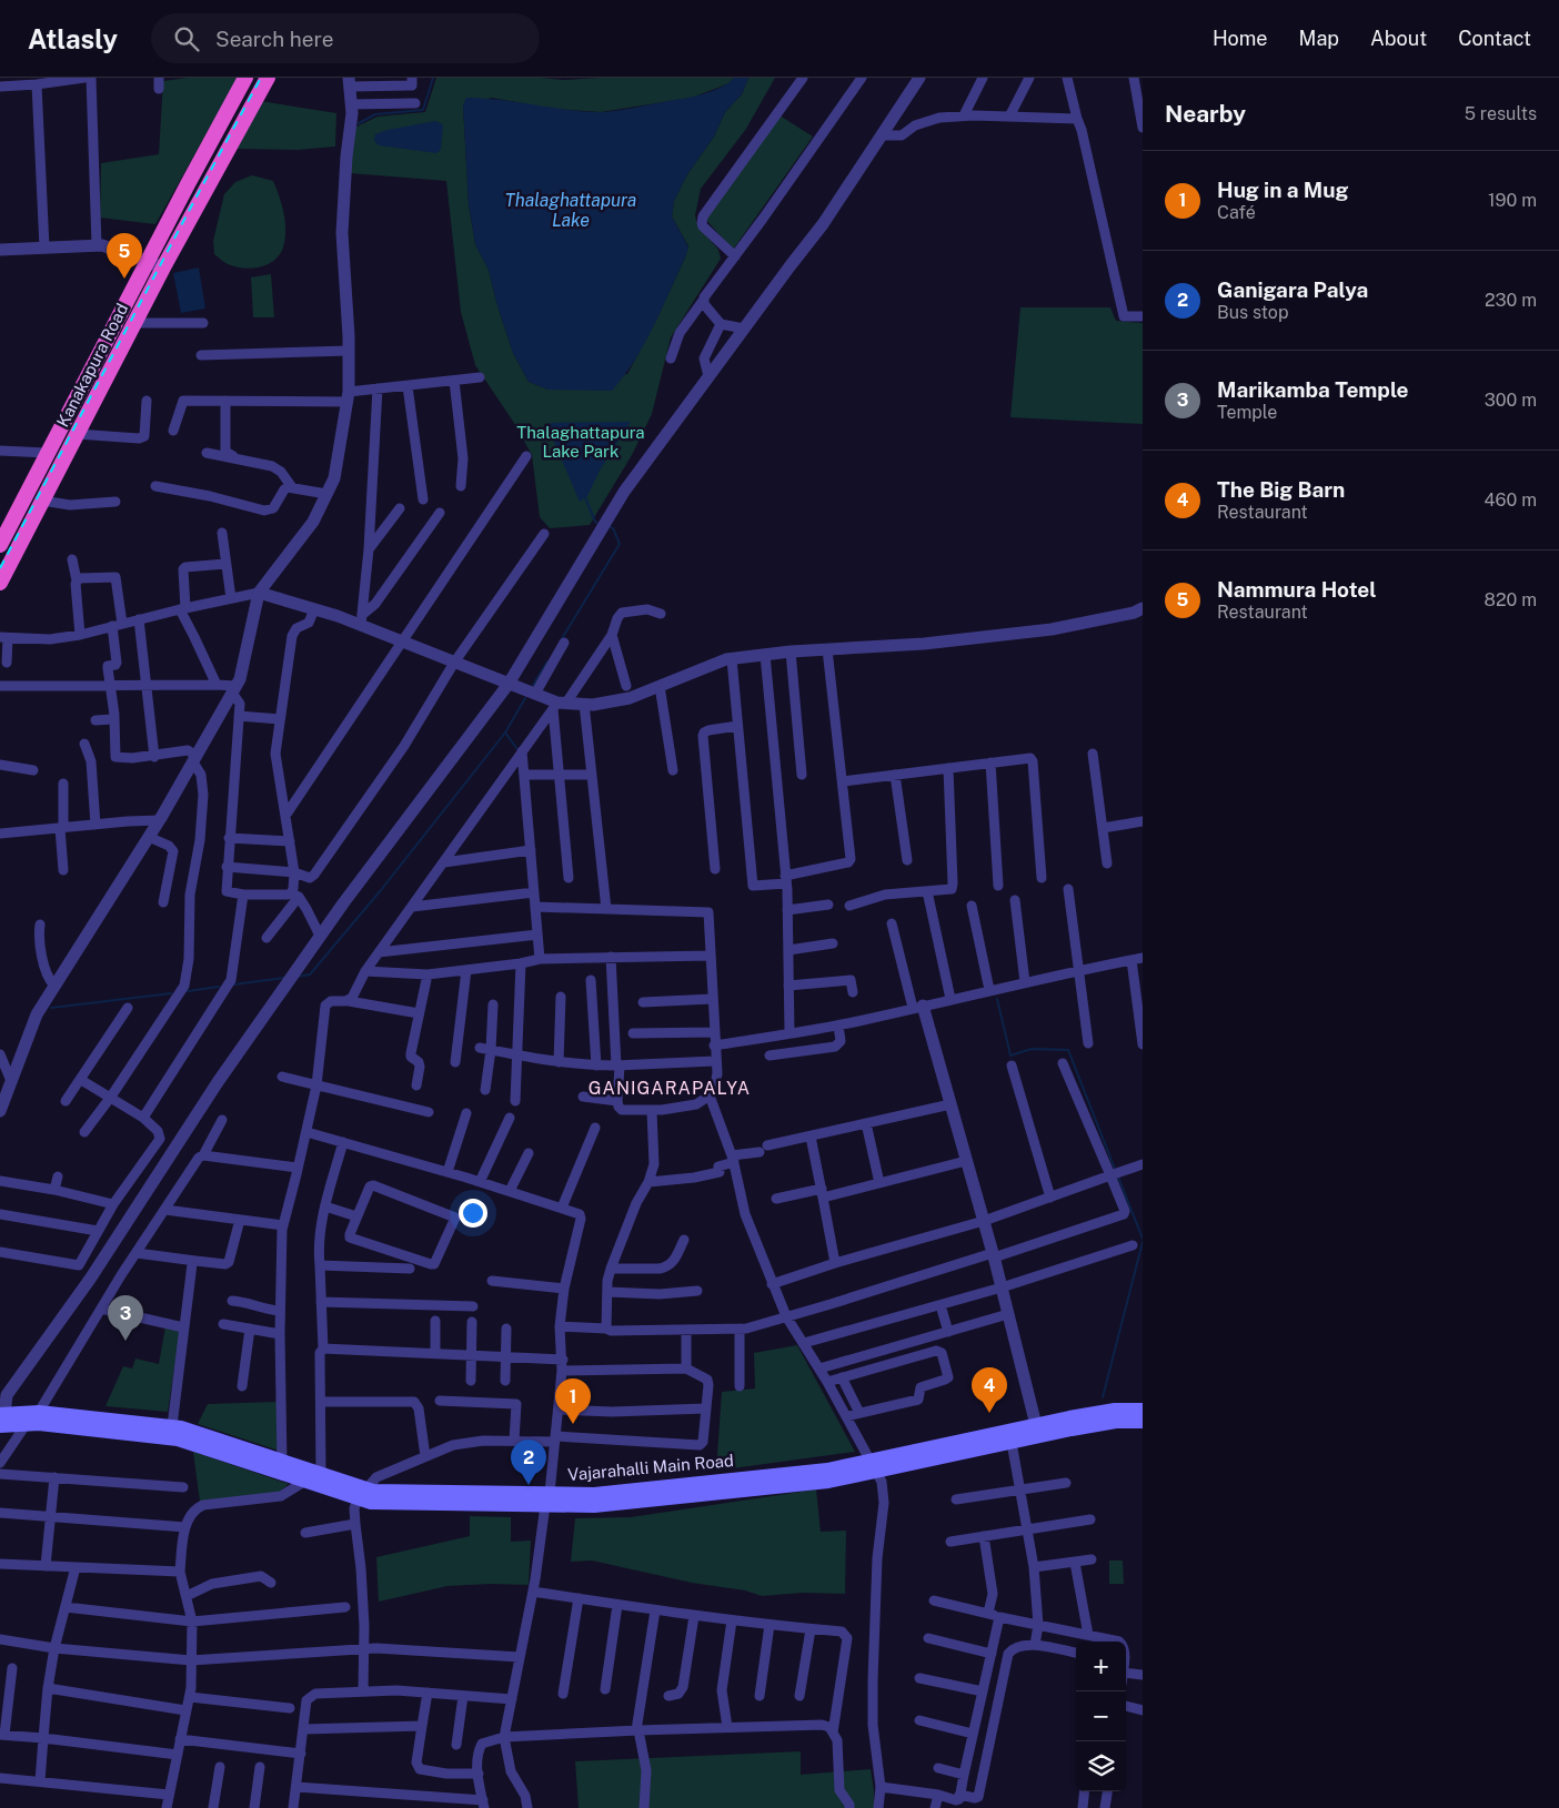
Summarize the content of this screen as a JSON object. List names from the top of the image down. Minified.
{"streets":{"highway":["Kanakapura Road"],"main road":["Vajarahalli Main Road"]},"districts":["GANIGARAPALYA"],"water":["Thalaghattapura Lake"],"parks":["Thalaghattapura Lake Park"],"page":{"header":"Atlasly","search":"Search here","nav":["Home","Map","About","Contact"],"heading":["Nearby","5 results"],"list":[{"mark":"1","name":"Hug in a Mug","note":"Café","value":"190 m"},{"mark":"2","name":"Ganigara Palya","note":"Bus stop","value":"230 m"},{"mark":"3","name":"Marikamba Temple","note":"Temple","value":"300 m"},{"mark":"4","name":"The Big Barn","note":"Restaurant","value":"460 m"},{"mark":"5","name":"Nammura Hotel","note":"Restaurant","value":"820 m"}],"pins":["5","3","4","1","2"],"map_buttons":["+","−"]}}
